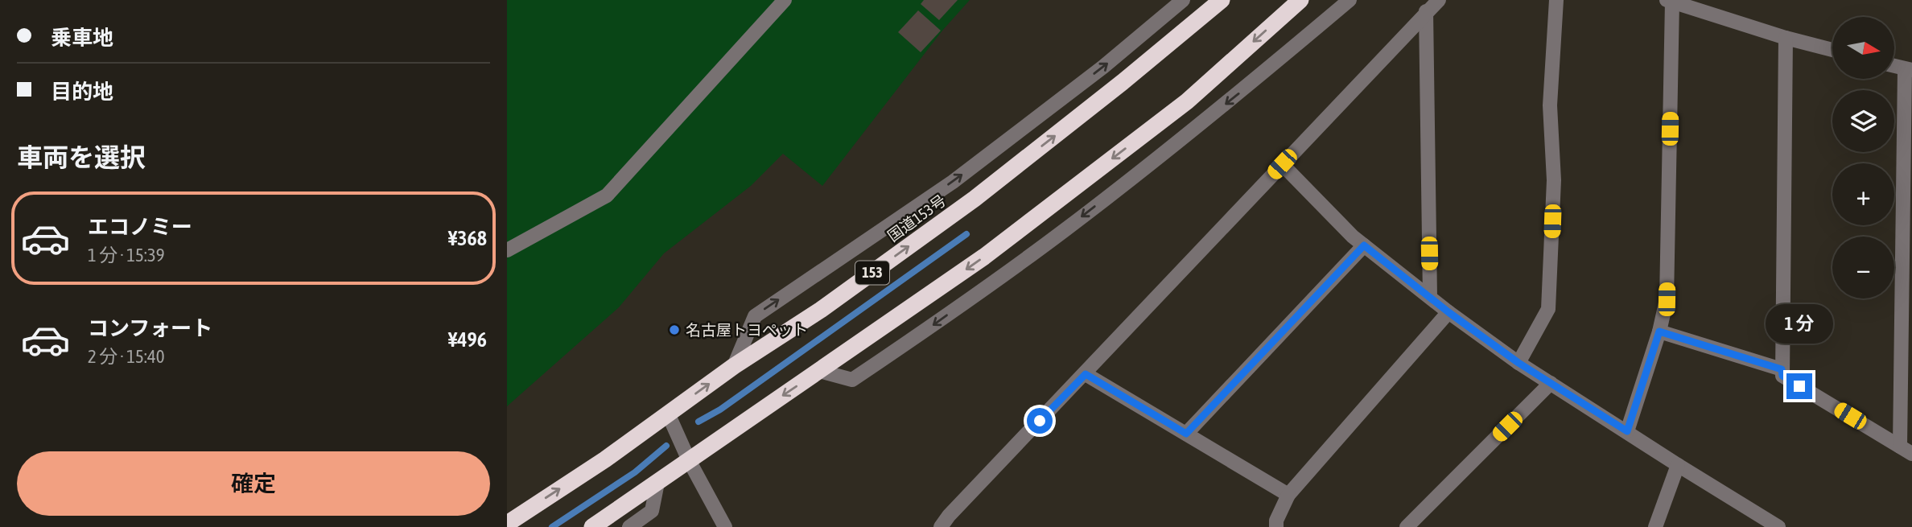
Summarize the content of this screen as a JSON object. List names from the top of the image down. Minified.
{"streets":{"highway":["国道153号","153"]},"places":["名古屋トヨペット"],"north":"right","page":{"banner":["乗車地","目的地"],"map_buttons":["+","−"],"heading":"車両を選択","list":[{"name":"エコノミー","note":"1 分 · 15:39","value":"¥368"},{"name":"コンフォート","note":"2 分 · 15:40","value":"¥496"}],"bubble":"1 分","buttons":"確定"}}
